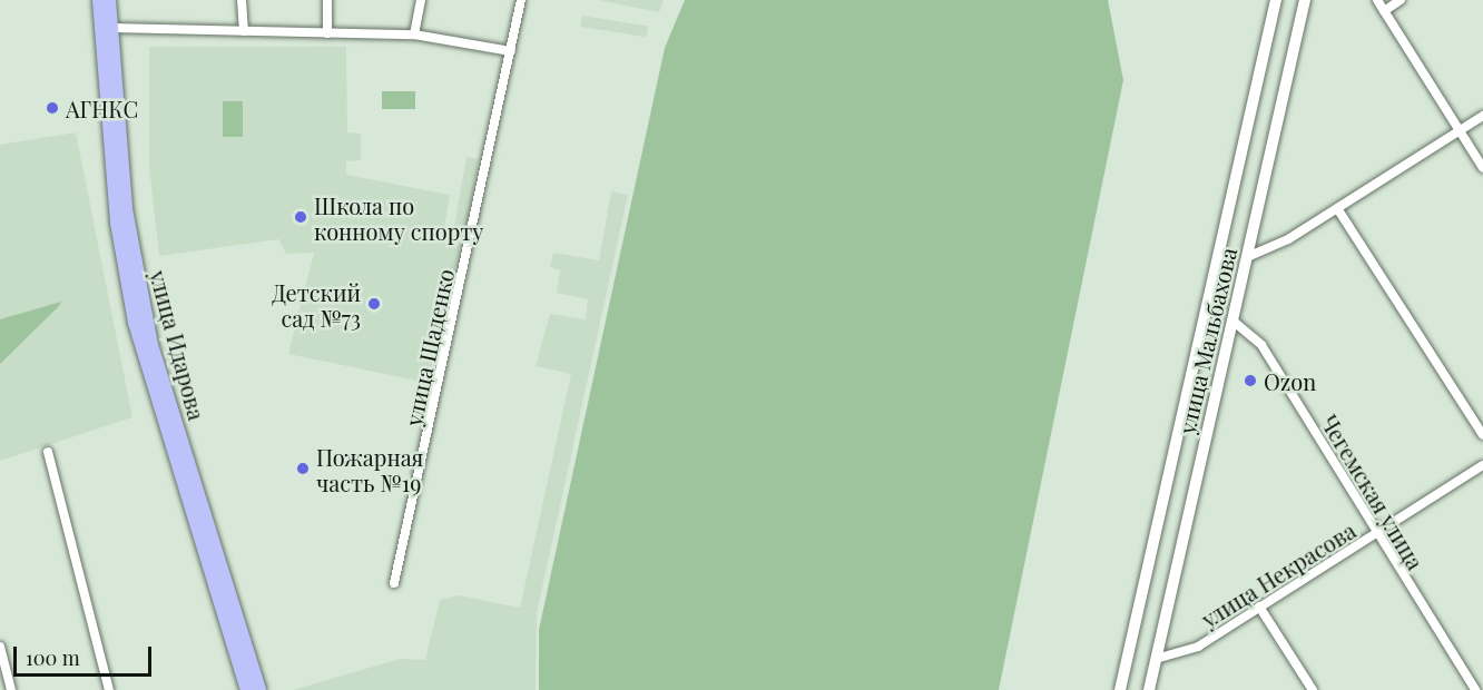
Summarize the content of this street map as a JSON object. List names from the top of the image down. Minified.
{"streets":{"main road":["улица Мальбахова","улица Идарова"],"street":["улица Щаденко","Чегемская улица","улица Некрасова"]},"crossings":[["улица Мальбахова","Чегемская улица"],["улица Мальбахова","улица Некрасова"],["Чегемская улица","улица Некрасова"]],"places":["АГНКС","Школа по конному спорту","Детский сад №73","Ozon","Пожарная часть №19"],"scale_bar":"100 m"}
